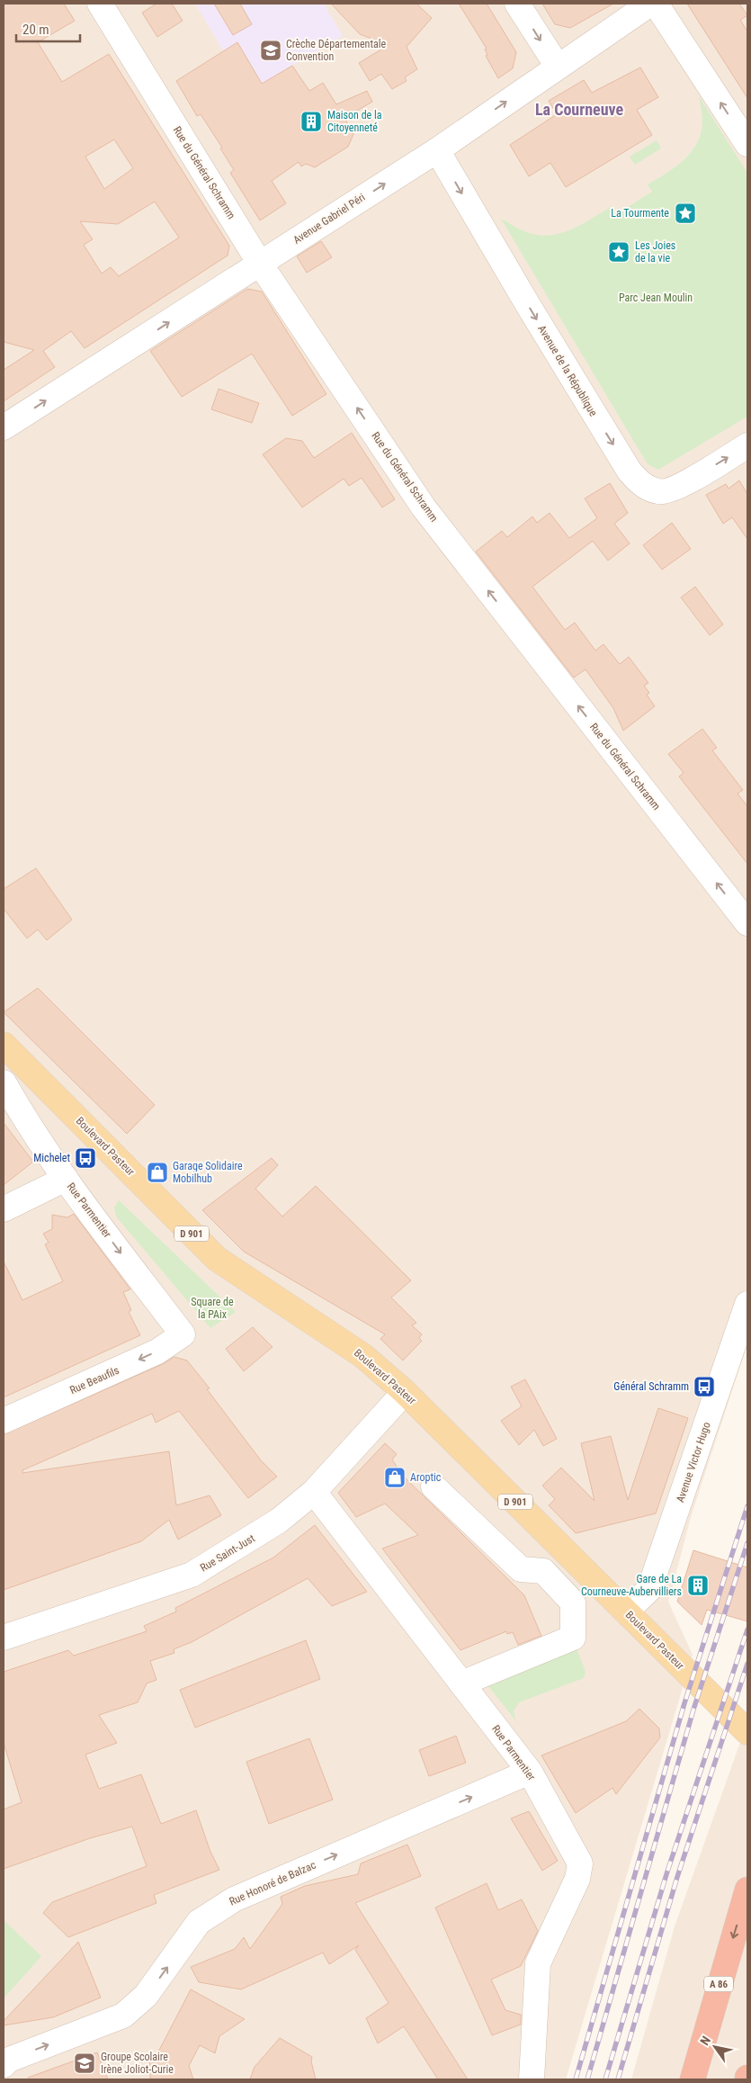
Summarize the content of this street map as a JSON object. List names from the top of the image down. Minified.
{"streets":{"highway":["A 86"],"main road":["Boulevard Pasteur","D 901"],"street":["Rue du Général Schramm","Avenue Gabriel Péri","Avenue de la République","Rue Parmentier","Rue Beaufils","Avenue Victor Hugo","Rue Saint-Just","Rue Honoré de Balzac"]},"crossings":[["Rue du Général Schramm","Avenue Gabriel Péri"],["Avenue Gabriel Péri","Avenue de la République"],["Boulevard Pasteur","Avenue Victor Hugo"],["Boulevard Pasteur","Rue Saint-Just"],["Rue Parmentier","Rue Beaufils"],["Rue Parmentier","Rue Saint-Just"],["Rue Parmentier","Rue Honoré de Balzac"]],"one_way":["Rue du Général Schramm","Avenue Gabriel Péri","Avenue de la République","Rue Honoré de Balzac"],"districts":["La Courneuve"],"parks":["Parc Jean Moulin","Square de la PAix"],"places":{"school or university":["Crèche Départementale Convention","Groupe Scolaire Irène Joliot-Curie"],"building":["Maison de la Citoyenneté","Gare de La Courneuve-Aubervilliers"],"place":["La Tourmente","Les Joies de la vie"],"bus stop":["Michelet","Général Schramm"],"shop":["Garage Solidaire Mobilhub","Aroptic"]},"scale_bar":"20 m","north":"top left"}
